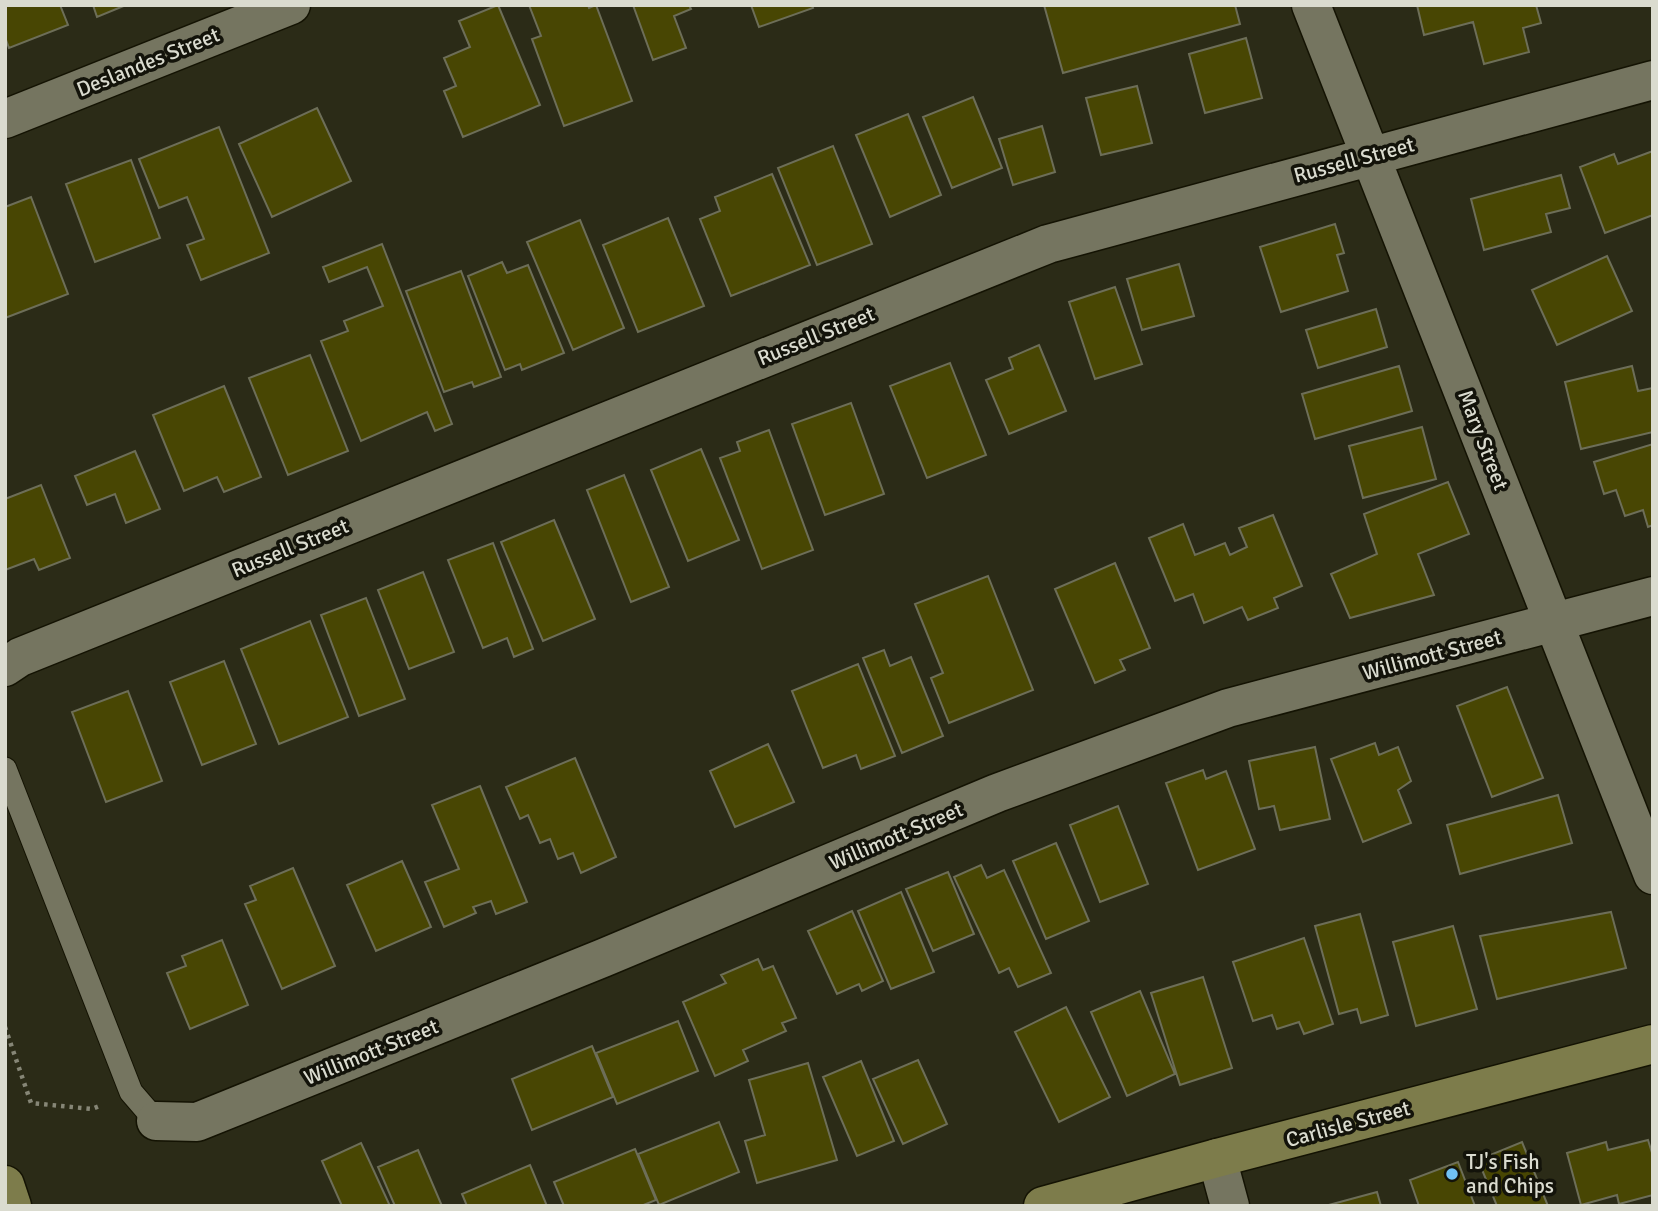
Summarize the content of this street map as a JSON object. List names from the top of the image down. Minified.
{"streets":{"street":["Deslandes Street","Russell Street","Mary Street","Willimott Street","Carlisle Street"]},"crossings":[["Russell Street","Mary Street"],["Mary Street","Willimott Street"]],"places":["TJ's Fish and Chips"]}
